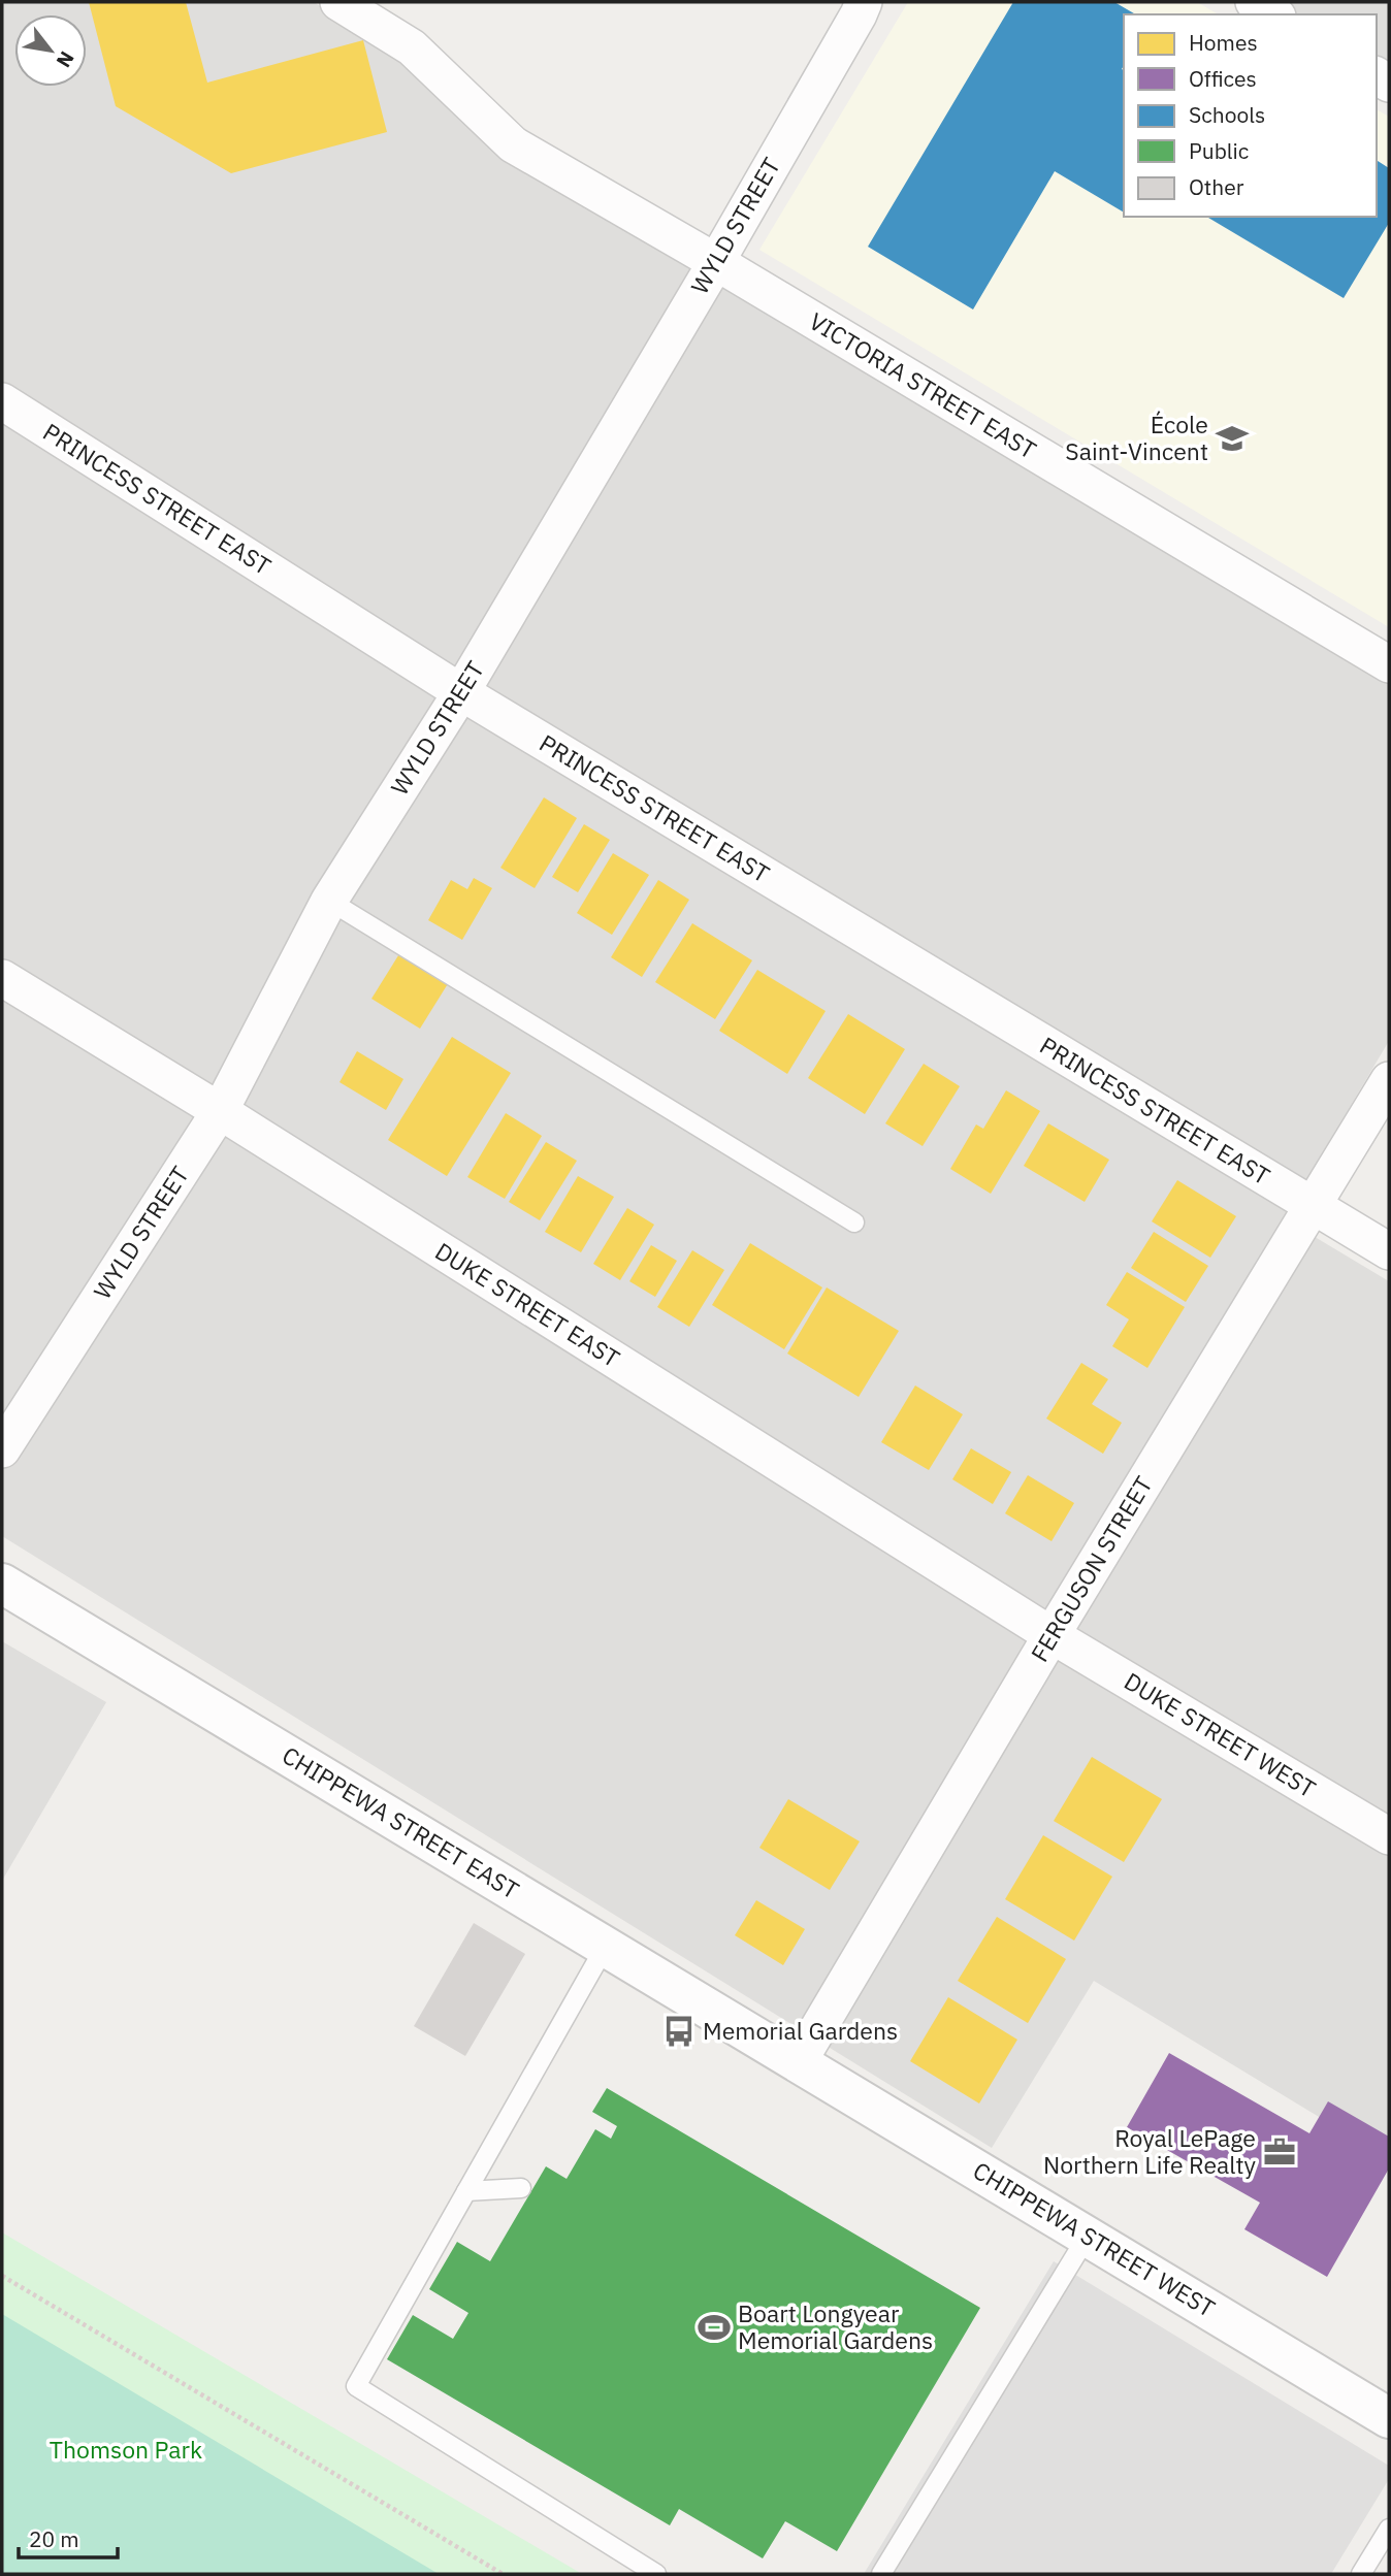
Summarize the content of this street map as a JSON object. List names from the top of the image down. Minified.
{"streets":{"street":["WYLD STREET","VICTORIA STREET EAST","PRINCESS STREET EAST","DUKE STREET EAST","FERGUSON STREET","DUKE STREET WEST","CHIPPEWA STREET EAST","CHIPPEWA STREET WEST"]},"crossings":[["WYLD STREET","VICTORIA STREET EAST"],["WYLD STREET","PRINCESS STREET EAST"],["WYLD STREET","DUKE STREET EAST"],["PRINCESS STREET EAST","FERGUSON STREET"],["DUKE STREET EAST","FERGUSON STREET"],["DUKE STREET EAST","DUKE STREET WEST"],["FERGUSON STREET","DUKE STREET WEST"],["FERGUSON STREET","CHIPPEWA STREET EAST"],["FERGUSON STREET","CHIPPEWA STREET WEST"],["CHIPPEWA STREET EAST","CHIPPEWA STREET WEST"]],"parks":["Thomson Park"],"places":{"school or university":["École Saint-Vincent"],"bus stop":["Memorial Gardens"],"office":["Royal LePage Northern Life Realty"],"sports":["Boart Longyear Memorial Gardens"]},"legend":["Homes","Offices","Schools","Public","Other"],"scale_bar":"20 m","north":"bottom right"}
